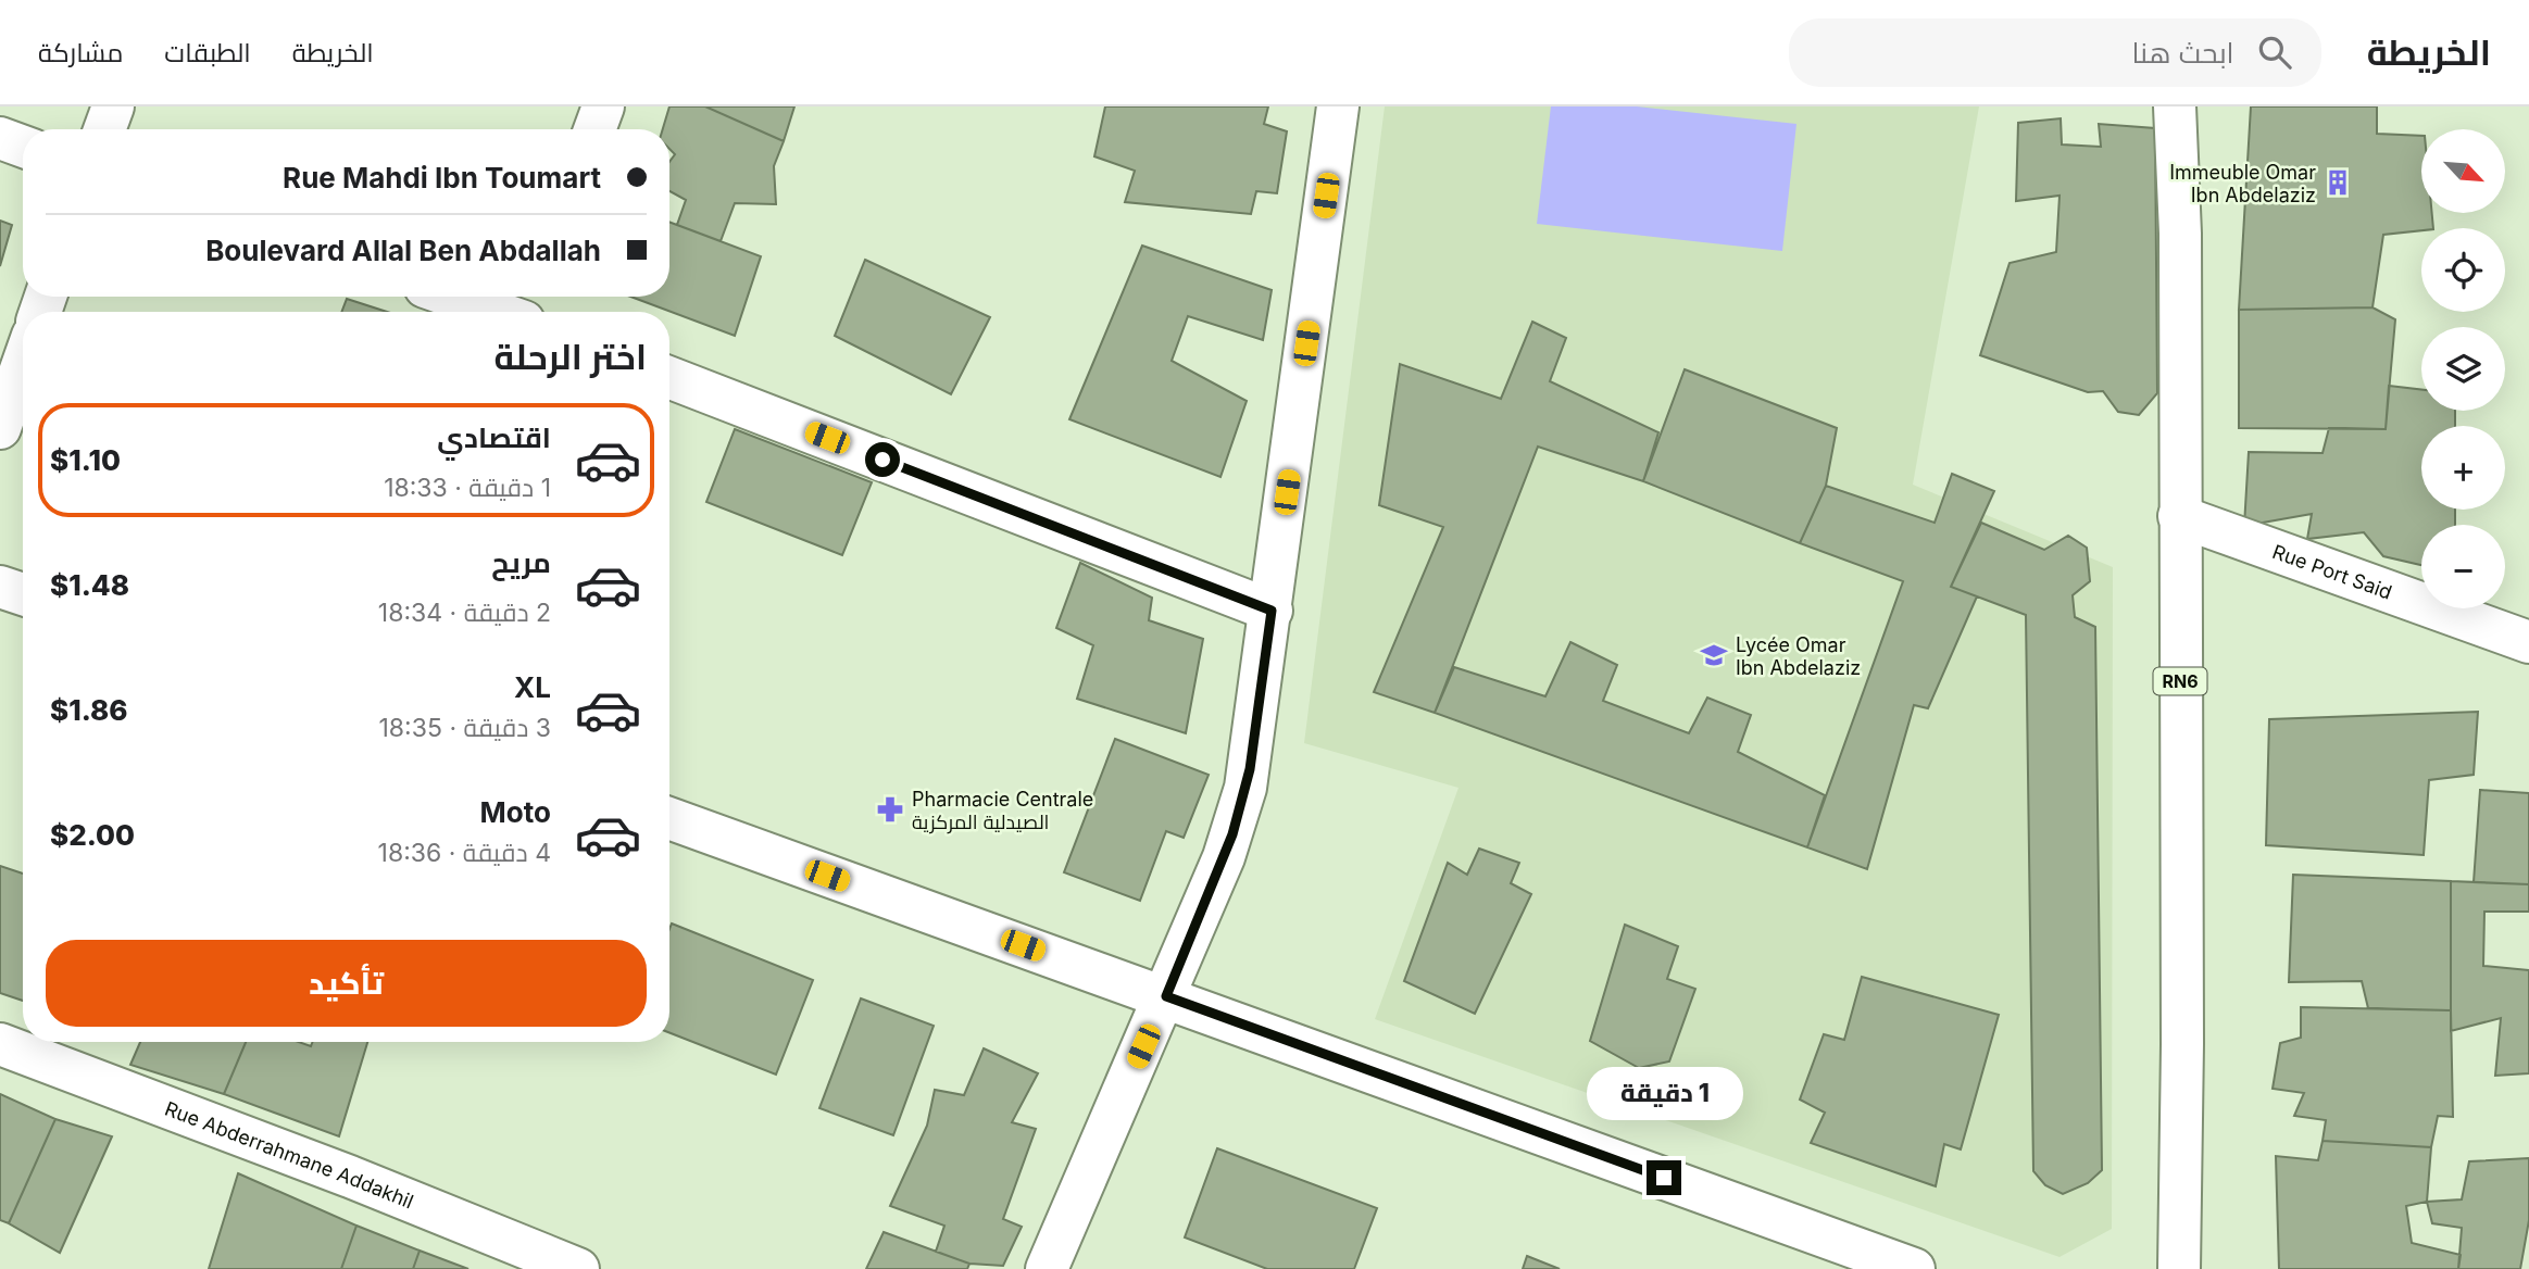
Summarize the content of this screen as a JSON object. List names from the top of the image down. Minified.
{"streets":{"street":["Rue Port Said","RN6","Rue Abderrahmane Addakhil"]},"crossings":[["Rue Port Said","RN6"]],"places":{"building":["Immeuble Omar Ibn Abdelaziz"],"school or university":["Lycée Omar Ibn Abdelaziz"],"pharmacy":["Pharmacie Centrale الصيدلية المركزية"]},"north":"bottom right","page":{"header":"الخريطة","search":"ابحث هنا","nav":["الخريطة","الطبقات","مشاركة"],"map_buttons":["+","−"],"banner":["Rue Mahdi Ibn Toumart","Boulevard Allal Ben Abdallah"],"heading":"اختر الرحلة","list":[{"name":"اقتصادي","note":"1 دقيقة · 18:33","value":"$1.10"},{"name":"مريح","note":"2 دقيقة · 18:34","value":"$1.48"},{"name":"XL","note":"3 دقيقة · 18:35","value":"$1.86"},{"name":"Moto","note":"4 دقيقة · 18:36","value":"$2.00"}],"buttons":"تأكيد","bubble":"1 دقيقة"}}
